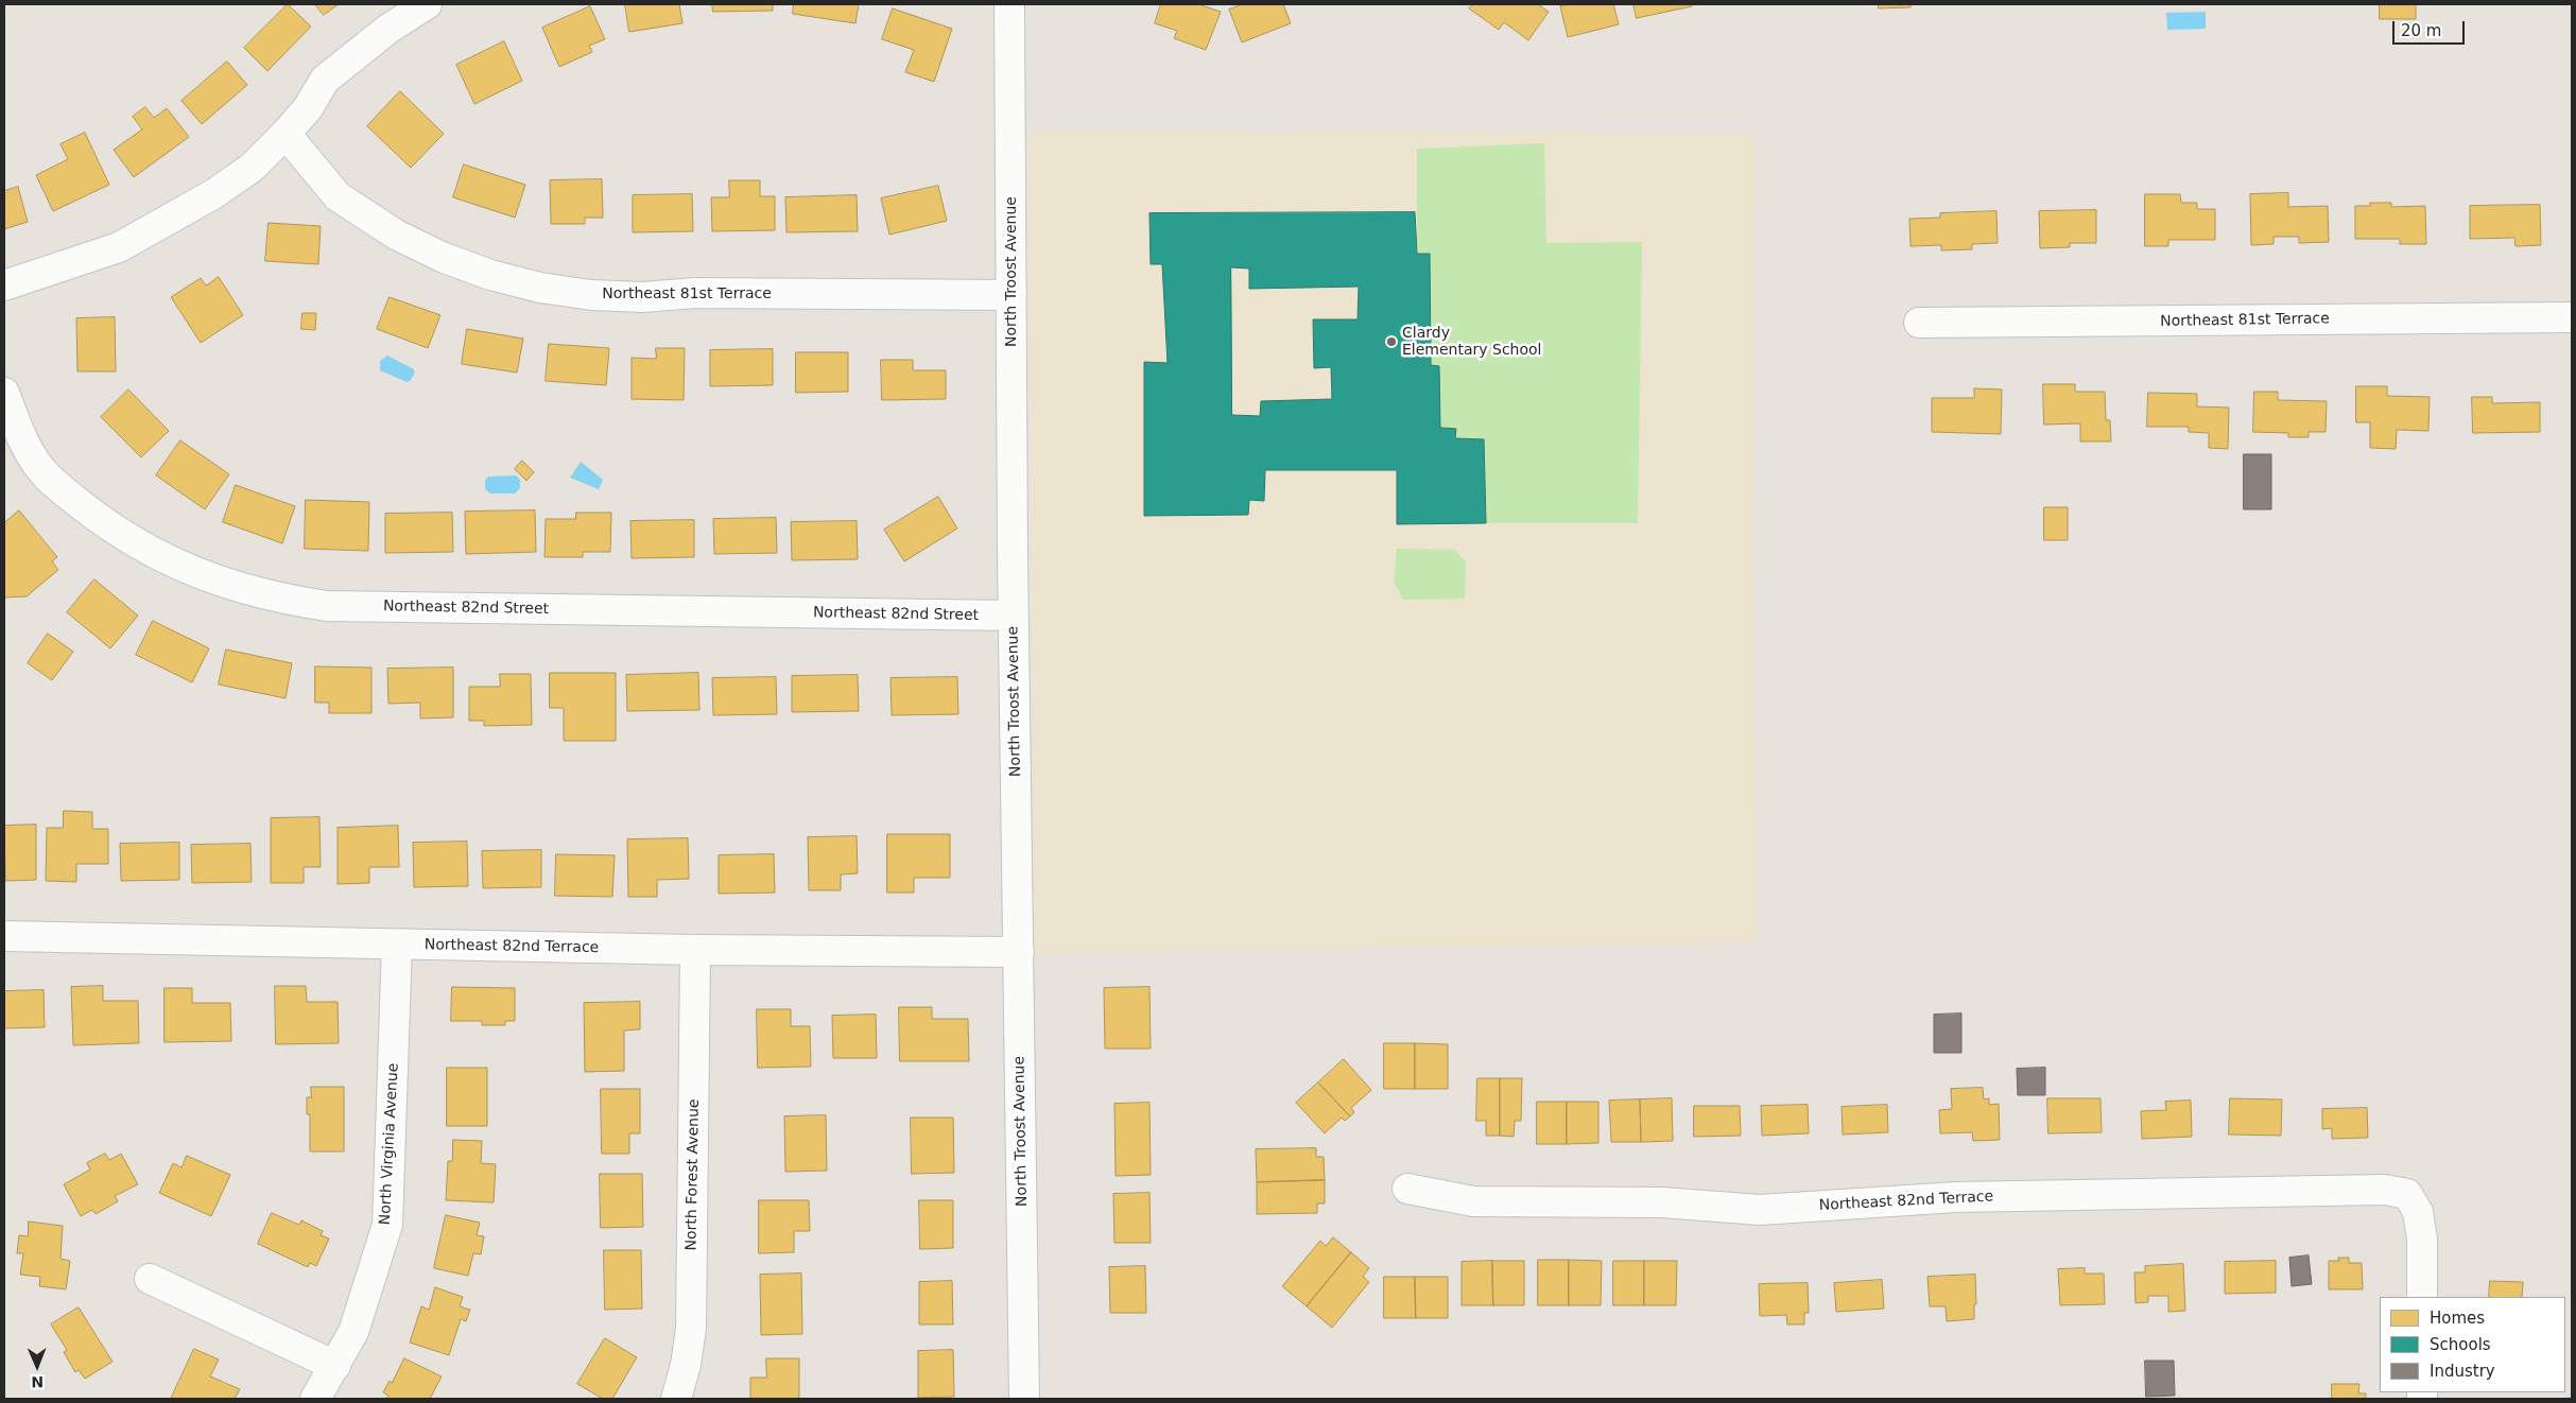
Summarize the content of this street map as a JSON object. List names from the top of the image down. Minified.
{"streets":{"street":["North Troost Avenue","Northeast 81st Terrace","Northeast 82nd Street","Northeast 82nd Terrace","North Virginia Avenue","North Forest Avenue"]},"crossings":[["North Troost Avenue","Northeast 81st Terrace"],["North Troost Avenue","Northeast 82nd Street"],["North Troost Avenue","Northeast 82nd Terrace"],["Northeast 82nd Terrace","North Virginia Avenue"],["Northeast 82nd Terrace","North Forest Avenue"]],"places":["Clardy Elementary School"],"legend":["Homes","Schools","Industry"],"scale_bar":"20 m","north":"bottom"}
